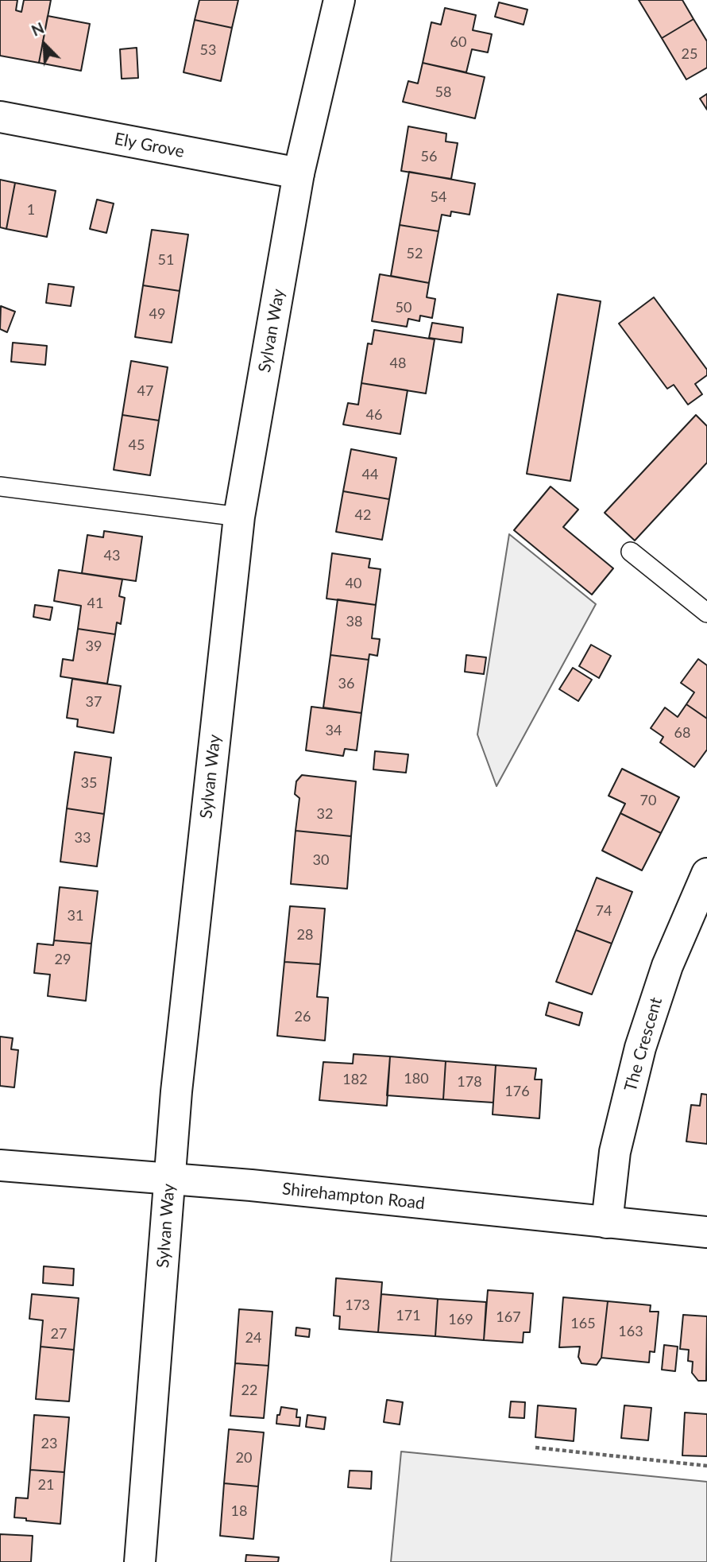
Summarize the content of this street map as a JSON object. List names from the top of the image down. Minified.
{"streets":{"main road":["Ely Grove","Sylvan Way","The Crescent","Shirehampton Road"]},"crossings":[["Ely Grove","Sylvan Way"],["Sylvan Way","Shirehampton Road"],["The Crescent","Shirehampton Road"]],"house_numbers":["60","53","25","58","56","54","1","52","51","50","49","48","47","46","45","44","42","43","40","41","38","39","36","37","34","68","35","70","32","33","30","74","31","28","29","26","180","182","178","176","173","171","167","169","165","163","27","24","22","23","20","21","18"],"north":"top left"}
